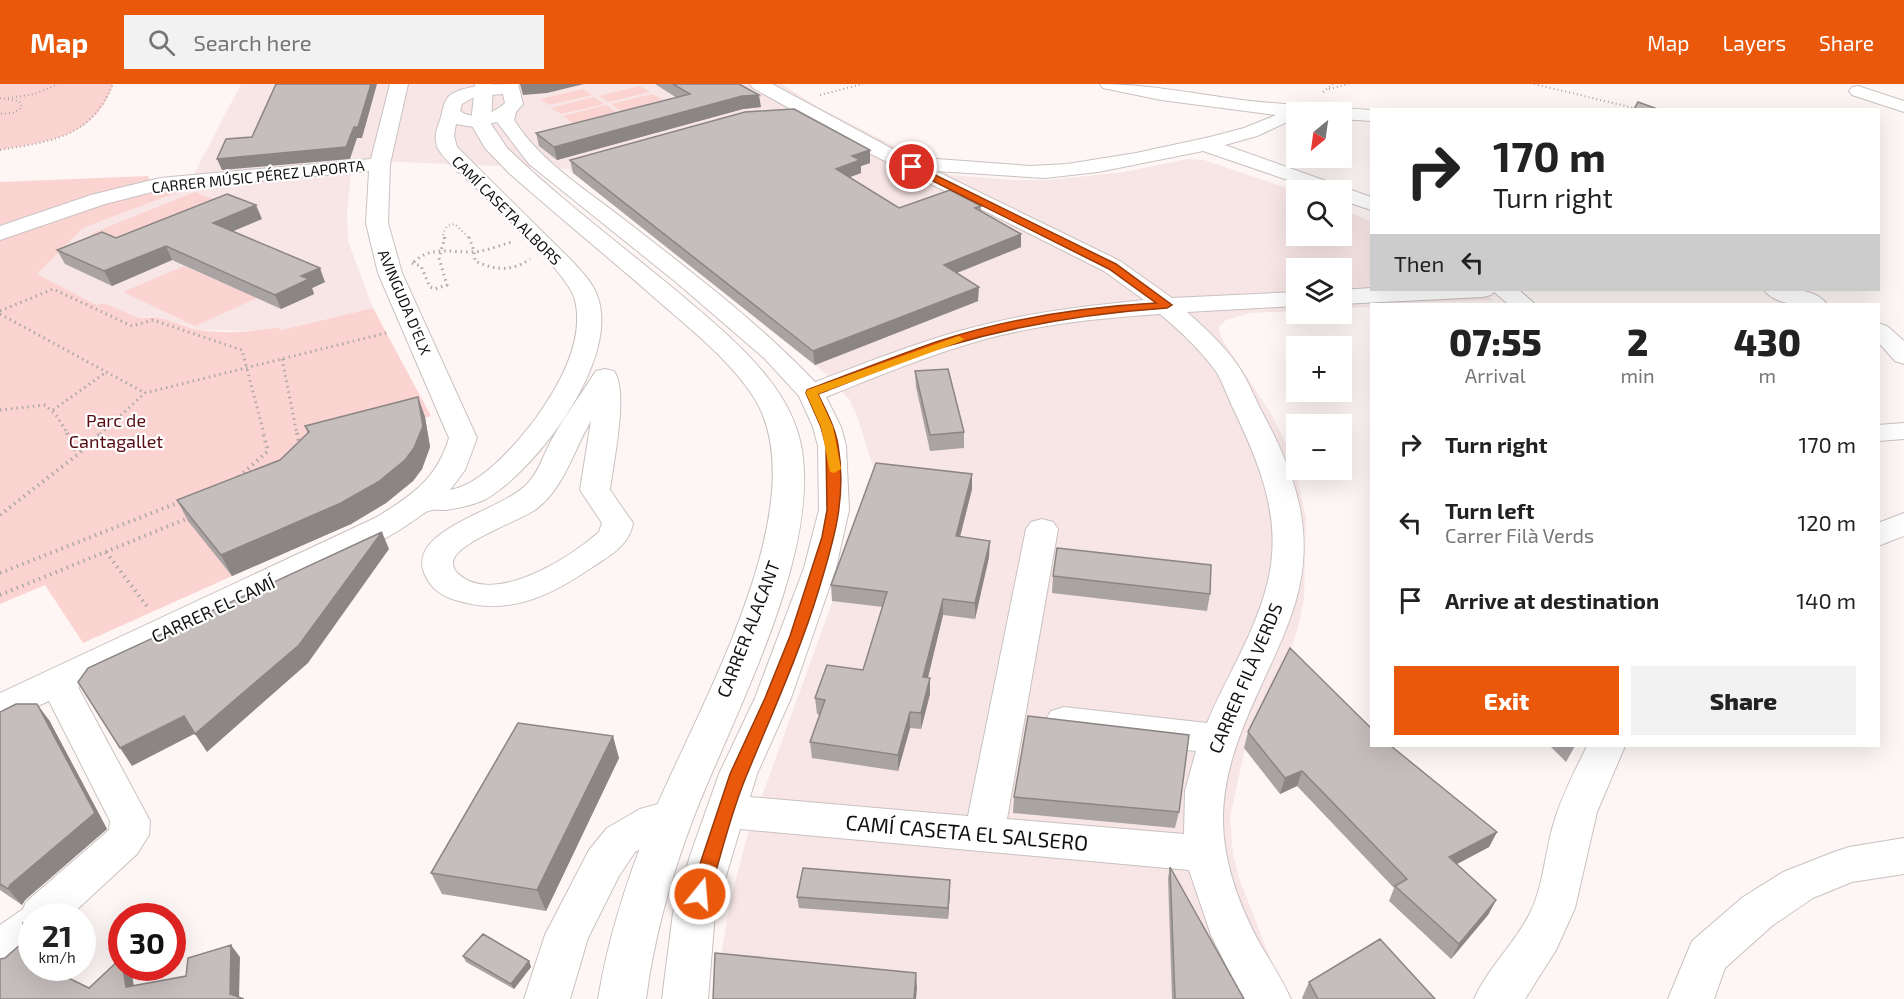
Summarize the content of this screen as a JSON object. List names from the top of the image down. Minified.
{"streets":{"main road":["CARRER ALACANT"],"street":["CARRER MÚSIC PÉREZ LAPORTA","CAMÍ CASETA ALBORS","AVINGUDA D'ELX","CARRER EL CAMÍ","CARRER FILÀ VERDS","CAMÍ CASETA EL SALSERO"]},"crossings":[["CARRER MÚSIC PÉREZ LAPORTA","AVINGUDA D'ELX"],["CAMÍ CASETA ALBORS","AVINGUDA D'ELX"],["CAMÍ CASETA ALBORS","CARRER EL CAMÍ"],["CAMÍ CASETA ALBORS","CARRER ALACANT"],["AVINGUDA D'ELX","CARRER EL CAMÍ"],["CARRER FILÀ VERDS","CAMÍ CASETA EL SALSERO"]],"parks":["Parc de Cantagallet"],"north":"bottom left","page":{"header":"Map","search":"Search here","nav":["Map","Layers","Share"],"map_buttons":["+","−"],"turn":["170 m","Turn right"],"then":"Then","eta":["07:55","Arrival","2","min","430","m"],"list":[{"name":"Turn right","value":"170 m"},{"name":"Turn left","note":"Carrer Filà Verds","value":"120 m"},{"name":"Arrive at destination","value":"140 m"}],"buttons":["Exit","Share"],"speed":"21 km/h","limit":"30"}}
